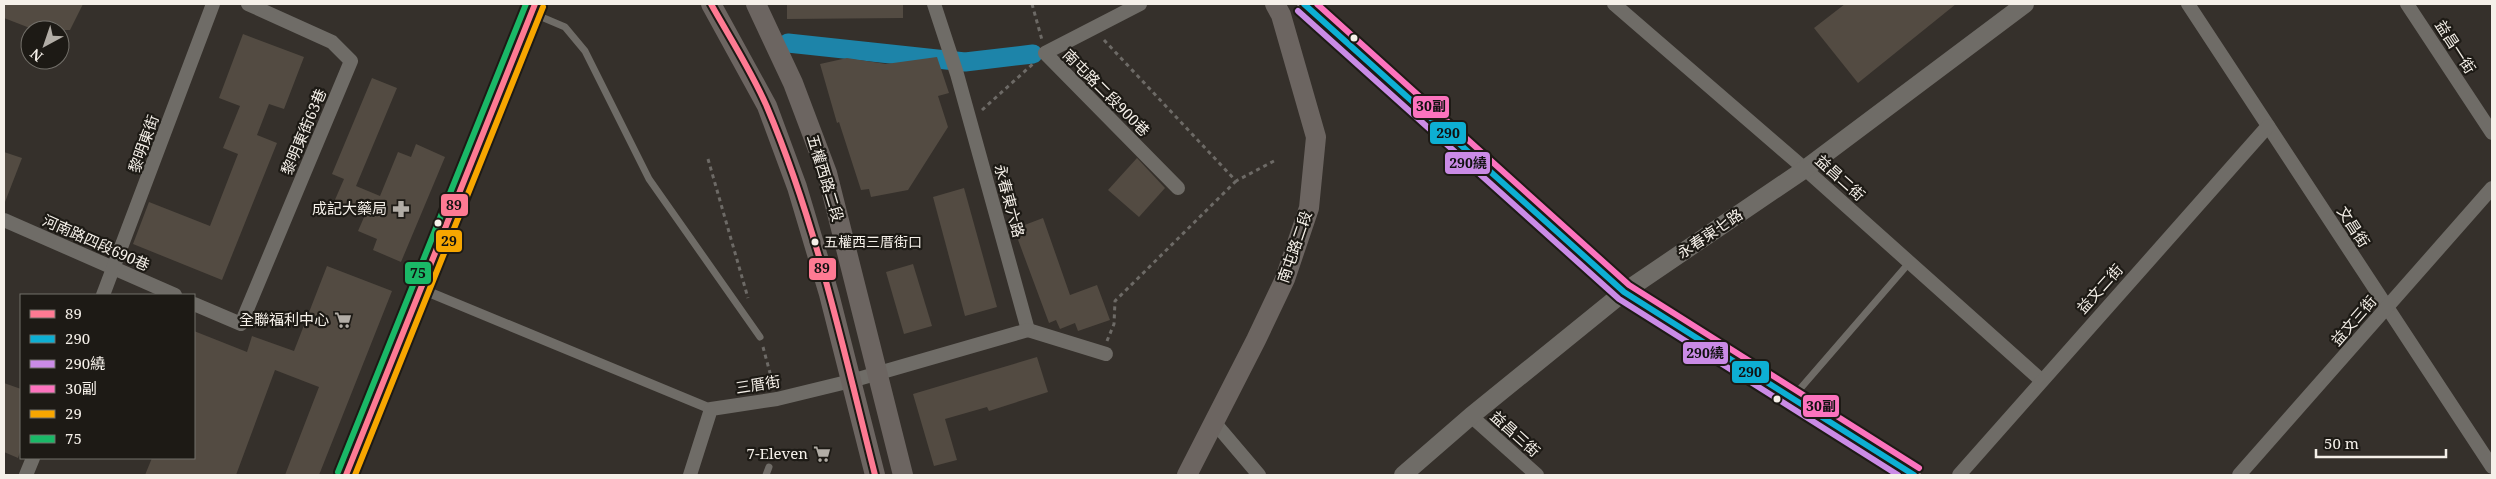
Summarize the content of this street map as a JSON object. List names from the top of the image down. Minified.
{"streets":{"main road":["五權西路二段","南屯路二段"],"street":["益昌一街","南屯路二段900巷","黎明東街63巷","黎明東街","益昌二街","永春東六路","文昌街","永春東七路","河南路四段690巷","益文二街","益文三街","三厝街","益昌三街"]},"crossings":[["黎明東街","河南路四段690巷"],["五權西路二段","三厝街"],["益昌二街","永春東七路"],["益昌二街","益文二街"],["永春東六路","三厝街"],["文昌街","益文二街"],["文昌街","益文三街"],["永春東七路","益昌三街"]],"places":{"pharmacy":["成記大藥局"],"other":["五權西三厝街口"],"supermarket":["全聯福利中心","7-Eleven"]},"lines":["transit line 89","transit line 290","transit line 30副","transit line 75","transit line 29","transit line 290繞"],"legend":["89","290","290繞","30副","29","75"],"scale_bar":"50 m","north":"bottom left"}
